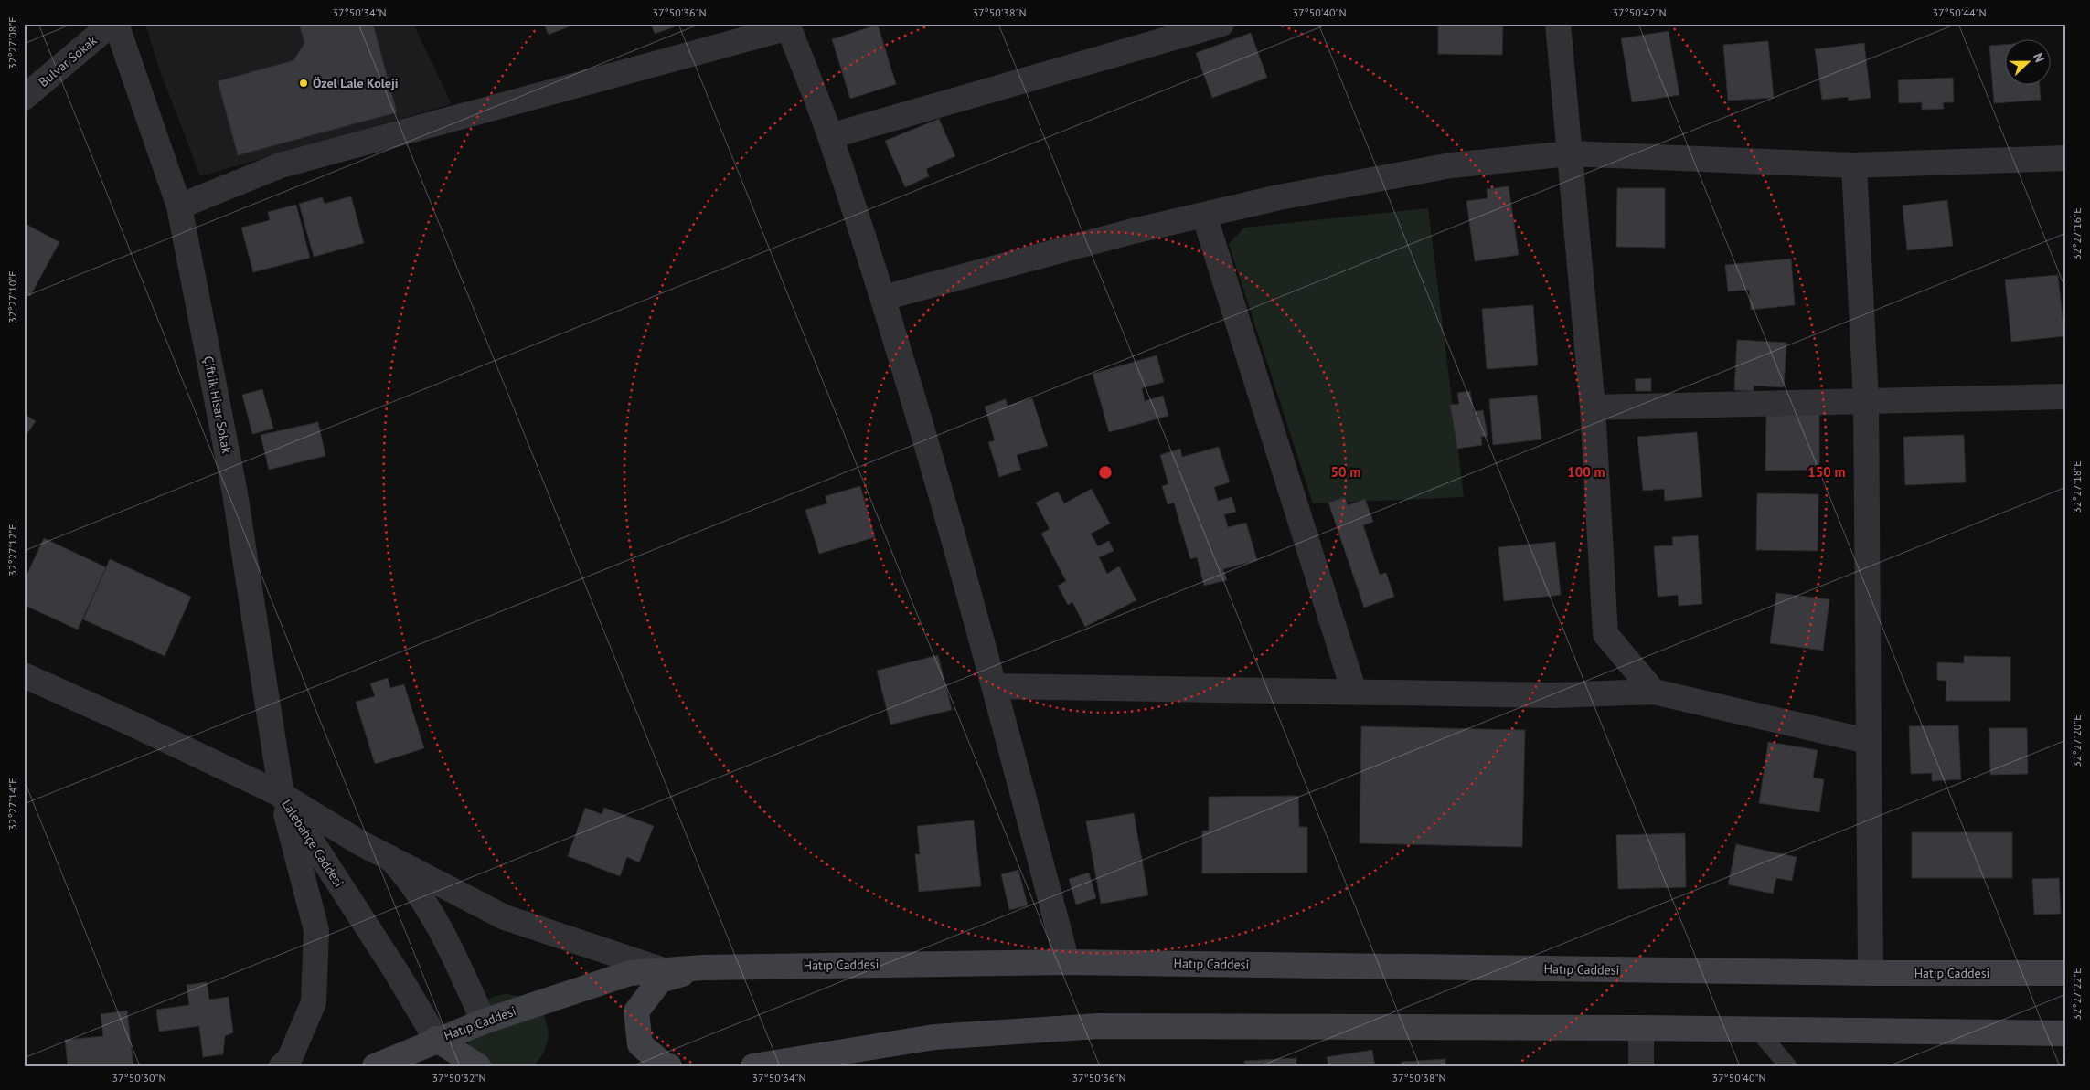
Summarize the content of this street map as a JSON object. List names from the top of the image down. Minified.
{"streets":{"main road":["Hatıp Caddesi"],"street":["Bulvar Sokak","Çiftlik Hisar Sokak","Lalebahçe Caddesi"]},"crossings":[["Çiftlik Hisar Sokak","Lalebahçe Caddesi"],["Lalebahçe Caddesi","Hatıp Caddesi"]],"places":["Özel Lale Koleji"],"north":"right","coordinates":["37°50'34\"N","37°50'36\"N","37°50'38\"N","37°50'40\"N","37°50'42\"N","37°50'44\"N","32°27'08\"E","32°27'16\"E","32°27'10\"E","32°27'18\"E","32°27'12\"E","32°27'20\"E","32°27'14\"E","32°27'22\"E","37°50'30\"N","37°50'32\"N"],"rings":["50 m","100 m","150 m"]}
